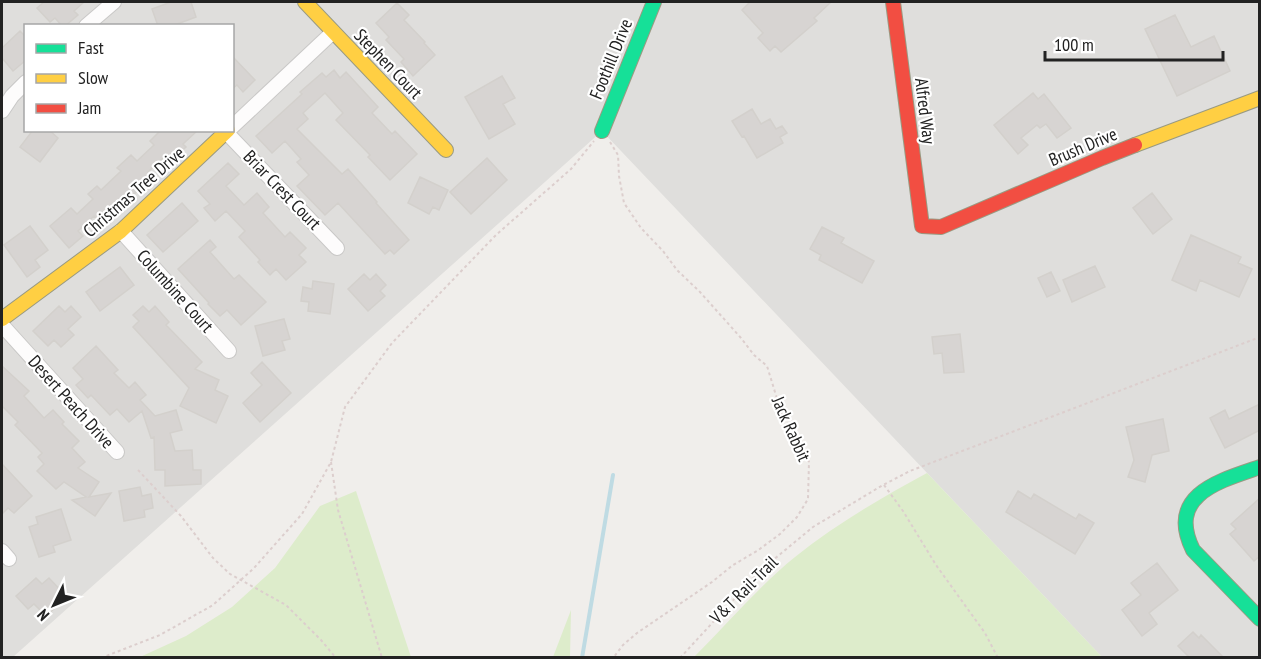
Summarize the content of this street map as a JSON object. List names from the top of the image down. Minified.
{"streets":{"street":["Foothill Drive","Stephen Court","Alfred Way","Brush Drive","Briar Crest Court","Christmas Tree Drive","Columbine Court","Desert Peach Drive"],"path":["Jack Rabbit","V&T Rail-Trail"]},"crossings":[["Foothill Drive","Jack Rabbit"],["Stephen Court","Christmas Tree Drive"],["Alfred Way","Brush Drive"],["Christmas Tree Drive","Columbine Court"]],"legend":["Fast","Slow","Jam"],"scale_bar":"100 m","north":"bottom left"}
